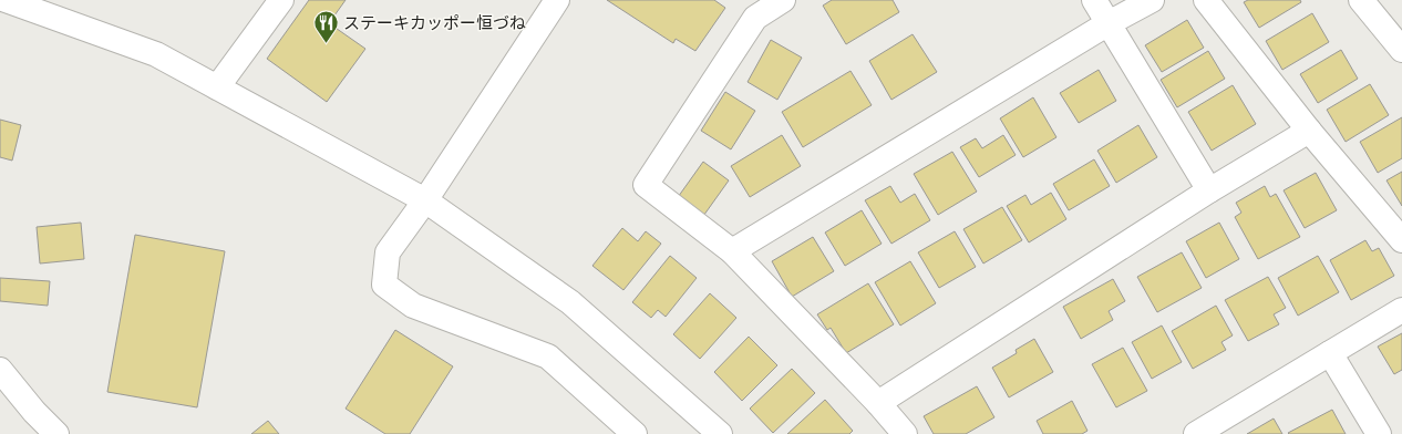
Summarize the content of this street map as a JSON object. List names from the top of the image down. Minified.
{"places":{"restaurant":["ステーキカッポー恒づね"]}}
